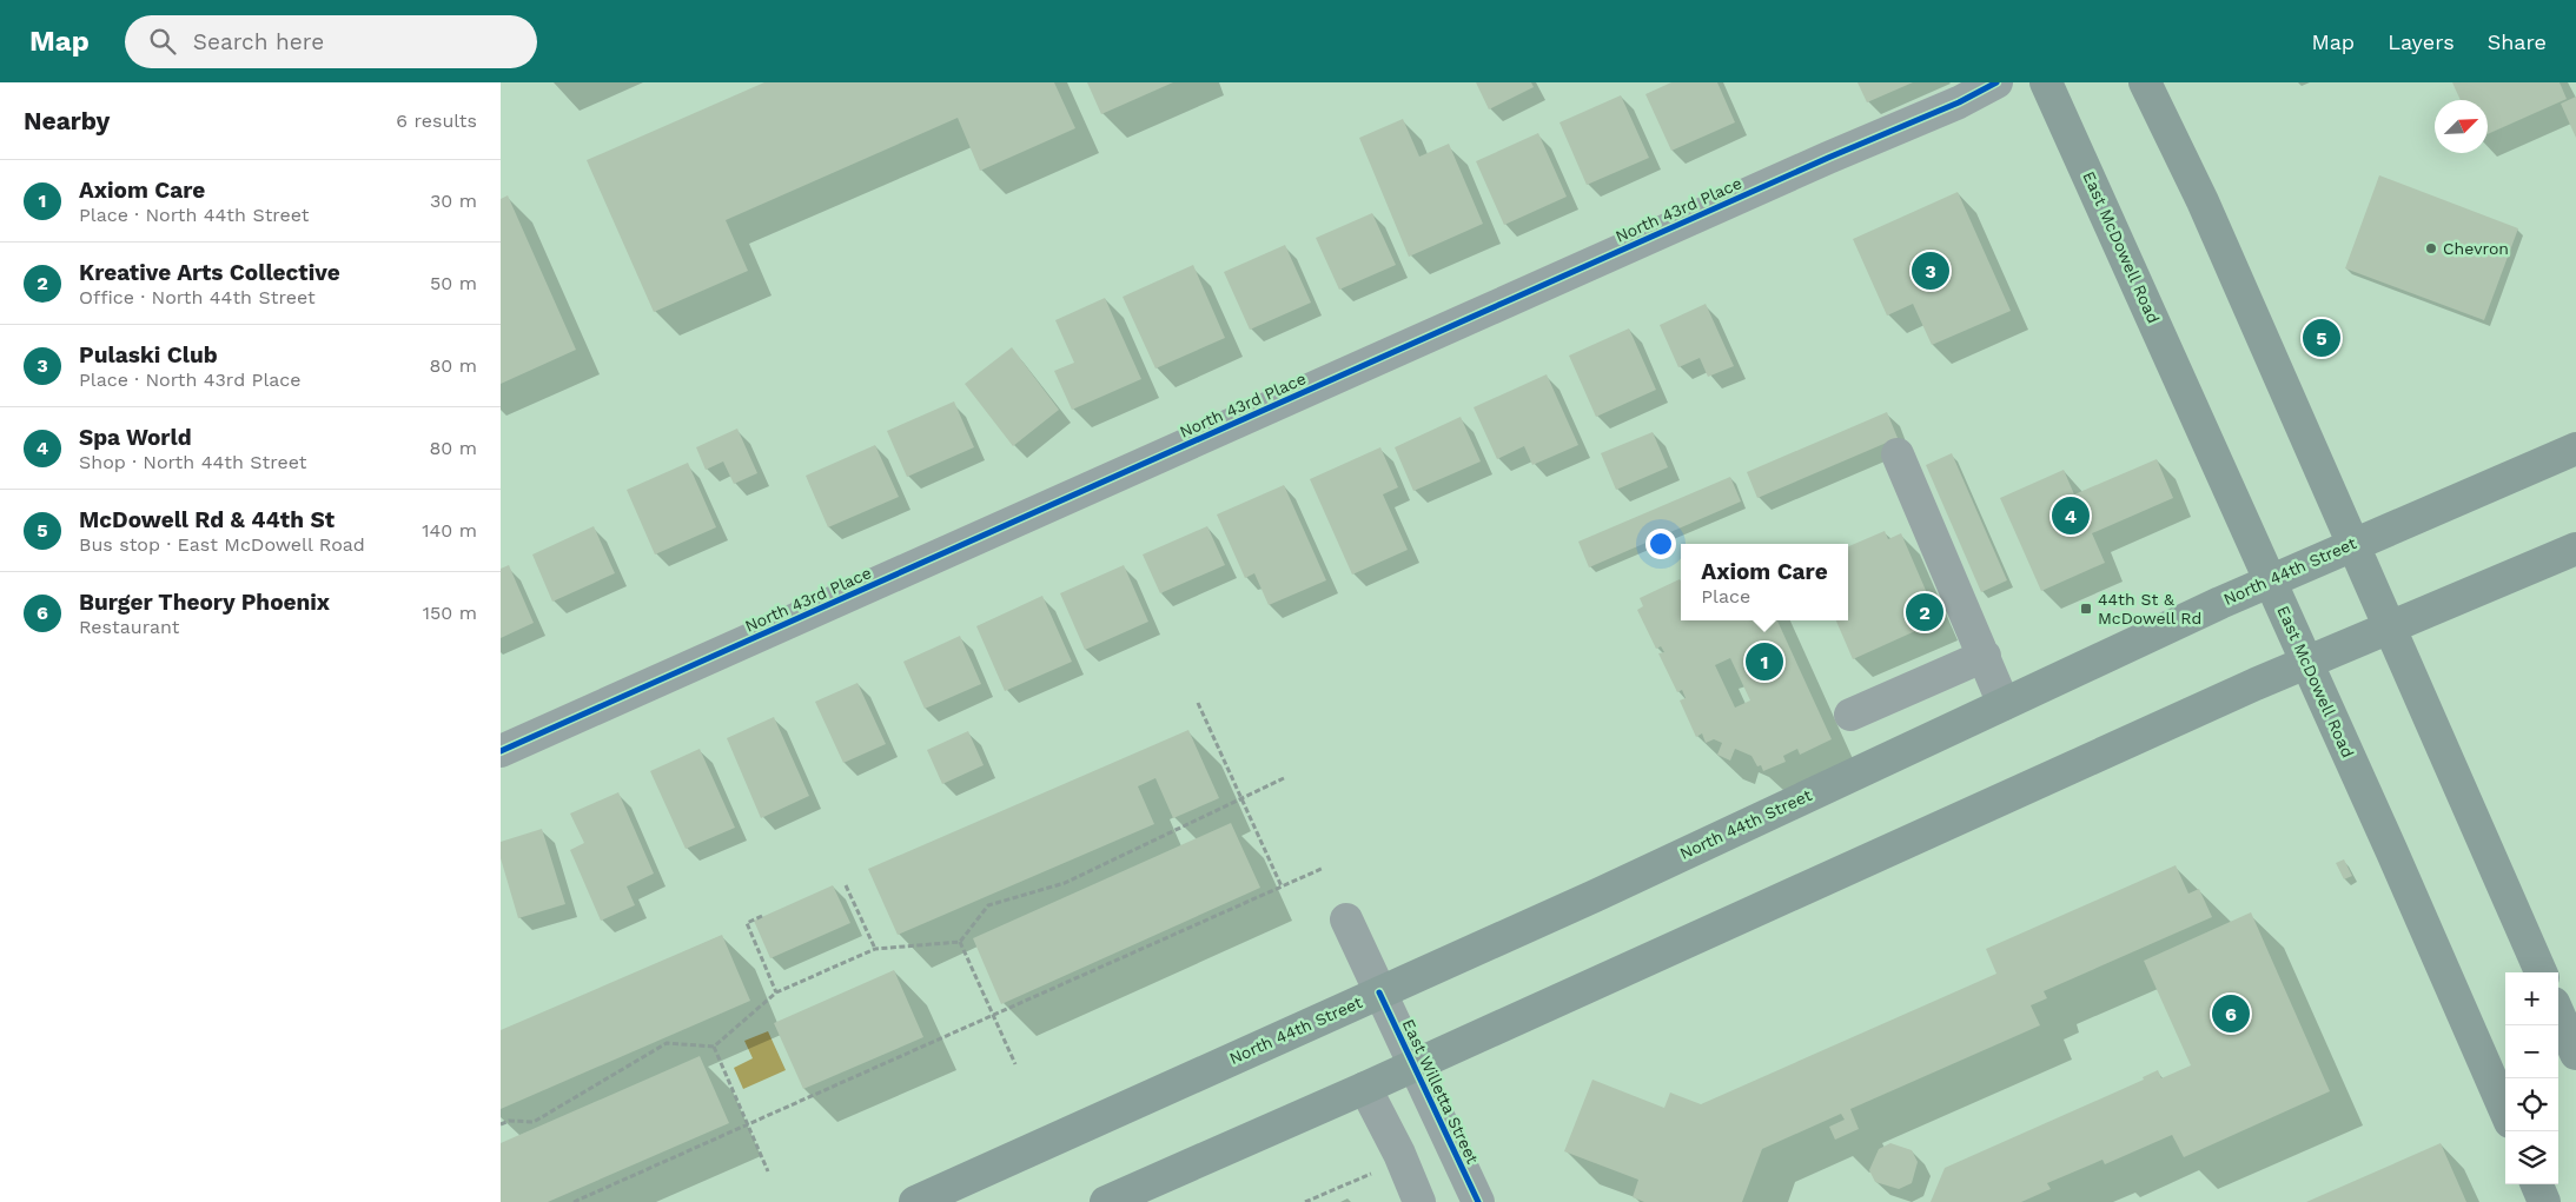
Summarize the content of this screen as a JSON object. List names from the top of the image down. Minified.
{"streets":{"main road":["East McDowell Road","North 44th Street"],"street":["North 43rd Place","East Willetta Street"]},"crossings":[["East McDowell Road","North 44th Street"],["North 44th Street","East Willetta Street"]],"places":{"other":["Chevron"],"transit":["44th St & McDowell Rd"]},"north":"top right","page":{"header":"Map","search":"Search here","nav":["Map","Layers","Share"],"heading":["Nearby","6 results"],"list":[{"mark":"1","name":"Axiom Care","note":"Place · North 44th Street","value":"30 m"},{"mark":"2","name":"Kreative Arts Collective","note":"Office · North 44th Street","value":"50 m"},{"mark":"3","name":"Pulaski Club","note":"Place · North 43rd Place","value":"80 m"},{"mark":"4","name":"Spa World","note":"Shop · North 44th Street","value":"80 m"},{"mark":"5","name":"McDowell Rd & 44th St","note":"Bus stop · East McDowell Road","value":"140 m"},{"mark":"6","name":"Burger Theory Phoenix","note":"Restaurant","value":"150 m"}],"pins":["3","5","4","2","1","6"],"popup":["Axiom Care","Place"],"map_buttons":["+","−"]}}
